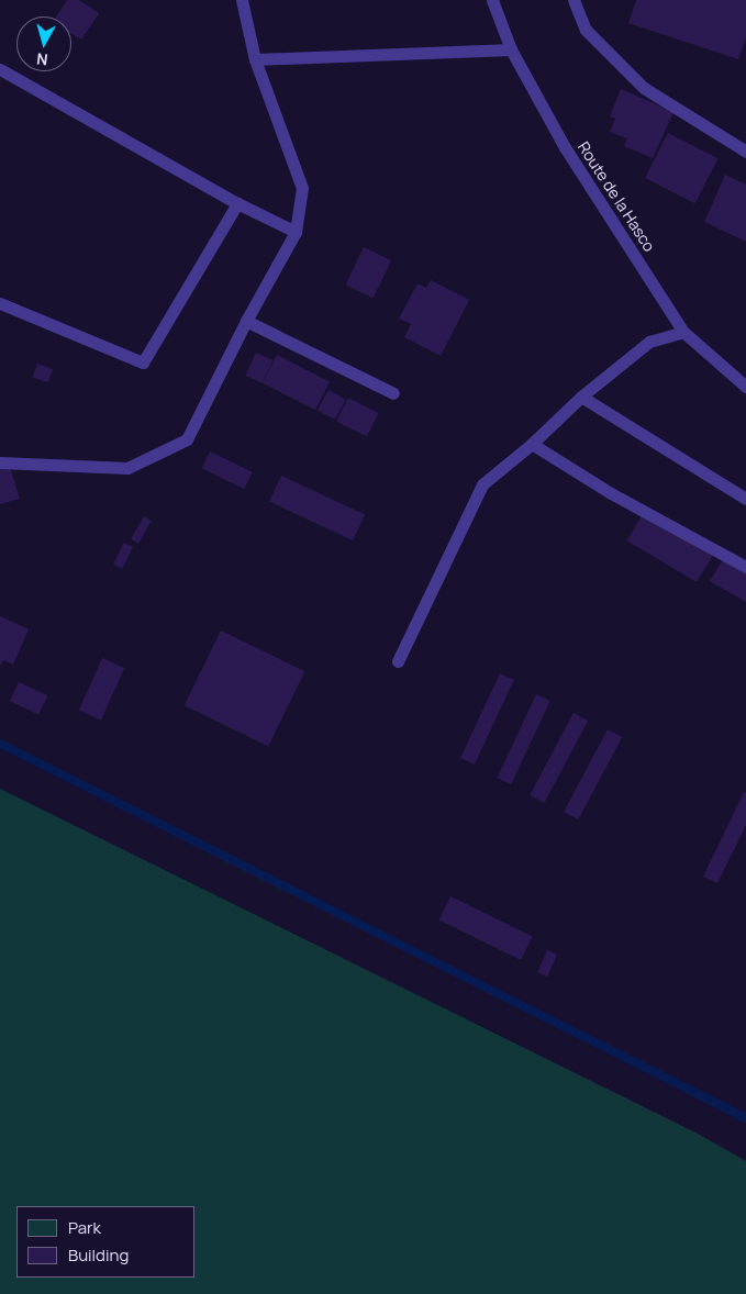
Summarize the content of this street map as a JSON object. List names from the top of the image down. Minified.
{"streets":{"lane":["Route de la Hasco"]},"legend":["Park","Building"],"north":"bottom"}
